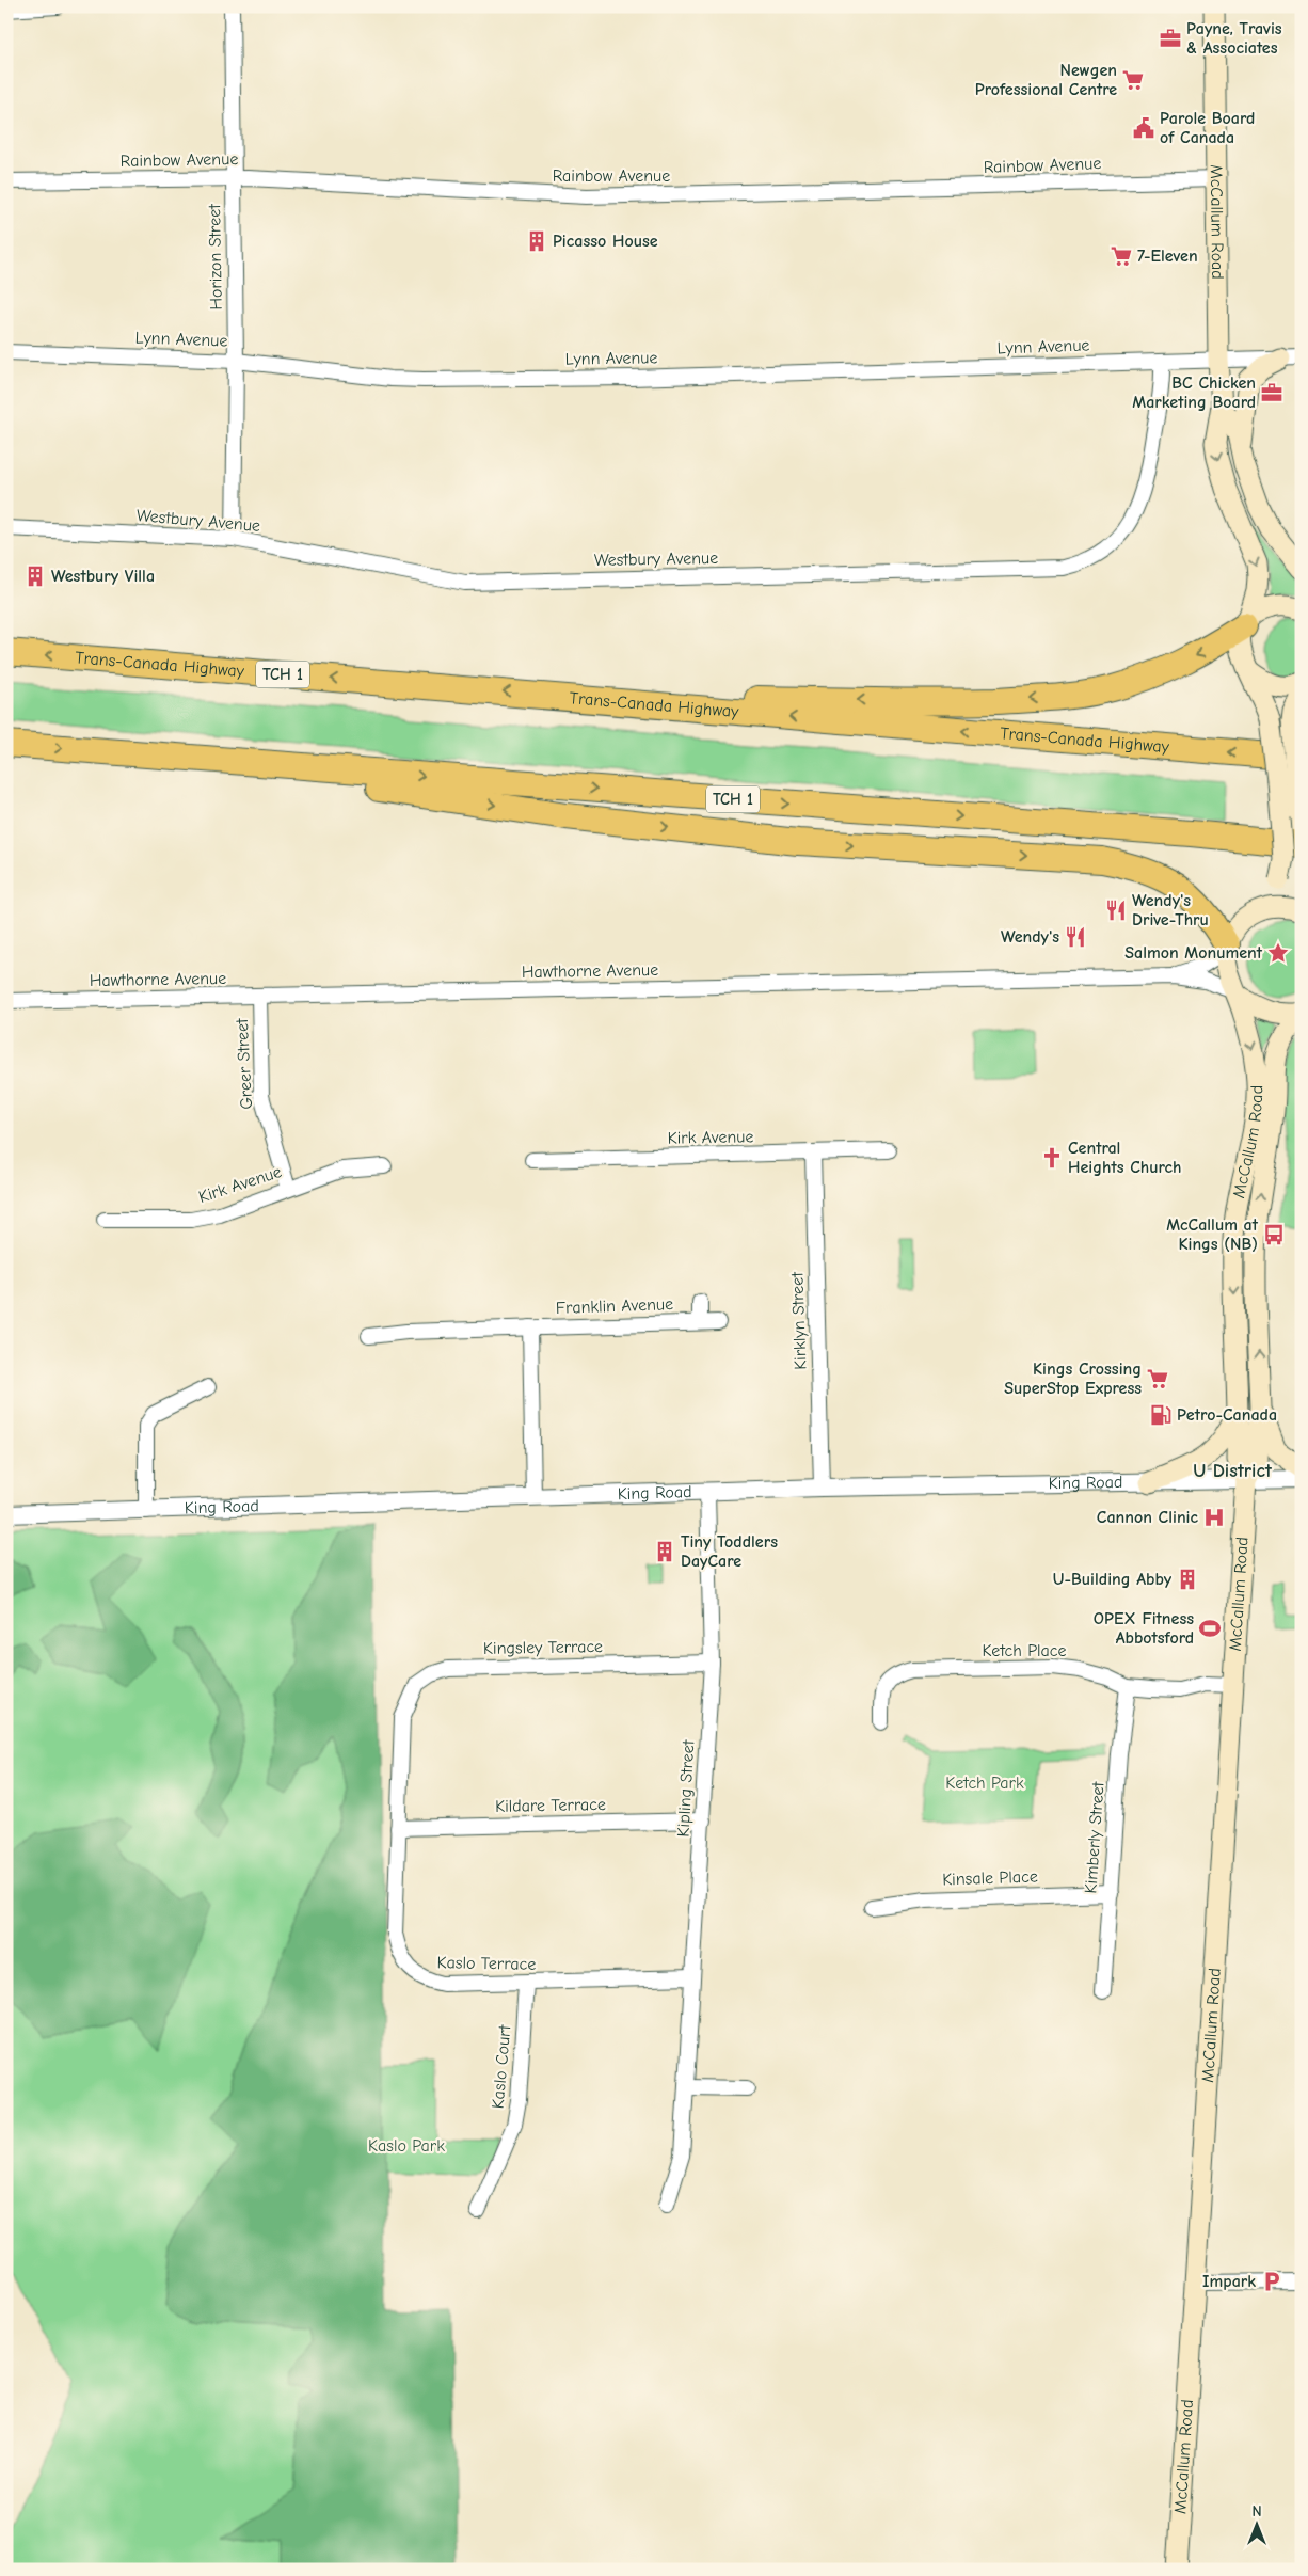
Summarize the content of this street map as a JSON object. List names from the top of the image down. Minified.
{"streets":{"highway":["Trans-Canada Highway","TCH 1"],"main road":["McCallum Road"],"street":["Rainbow Avenue","Horizon Street","Lynn Avenue","Westbury Avenue","Hawthorne Avenue","Greer Street","Kirk Avenue","Franklin Avenue","Kirklyn Street","King Road","Kingsley Terrace","Ketch Place","Kipling Street","Kildare Terrace","Kimberly Street","Kinsale Place","Kaslo Terrace","Kaslo Court"]},"crossings":[["Rainbow Avenue","McCallum Road"],["Rainbow Avenue","Horizon Street"],["McCallum Road","Lynn Avenue"],["McCallum Road","Hawthorne Avenue"],["McCallum Road","King Road"],["McCallum Road","Ketch Place"],["Horizon Street","Lynn Avenue"],["Horizon Street","Westbury Avenue"],["Lynn Avenue","Westbury Avenue"],["Hawthorne Avenue","Greer Street"],["Greer Street","Kirk Avenue"],["Kirk Avenue","Kirklyn Street"],["Kirklyn Street","King Road"],["King Road","Kipling Street"],["Kingsley Terrace","Kipling Street"],["Kingsley Terrace","Kaslo Terrace"],["Ketch Place","Kimberly Street"],["Kipling Street","Kildare Terrace"],["Kipling Street","Kaslo Terrace"],["Kildare Terrace","Kaslo Terrace"],["Kimberly Street","Kinsale Place"],["Kaslo Terrace","Kaslo Court"]],"districts":["U District"],"parks":["Ketch Park","Kaslo Park"],"places":{"office":["Payne, Travis & Associates","BC Chicken Marketing Board"],"supermarket":["Newgen Professional Centre","7-Eleven","Kings Crossing SuperStop Express"],"public building":["Parole Board of Canada"],"building":["Picasso House","Westbury Villa","Tiny Toddlers DayCare","U-Building Abby"],"restaurant":["Wendy's Drive-Thru","Wendy's"],"place":["Salmon Monument"],"church":["Central Heights Church"],"bus stop":["McCallum at Kings (NB)"],"fuel station":["Petro-Canada"],"hospital":["Cannon Clinic"],"sports":["OPEX Fitness Abbotsford"],"parking":["Impark"]},"north":"top"}
